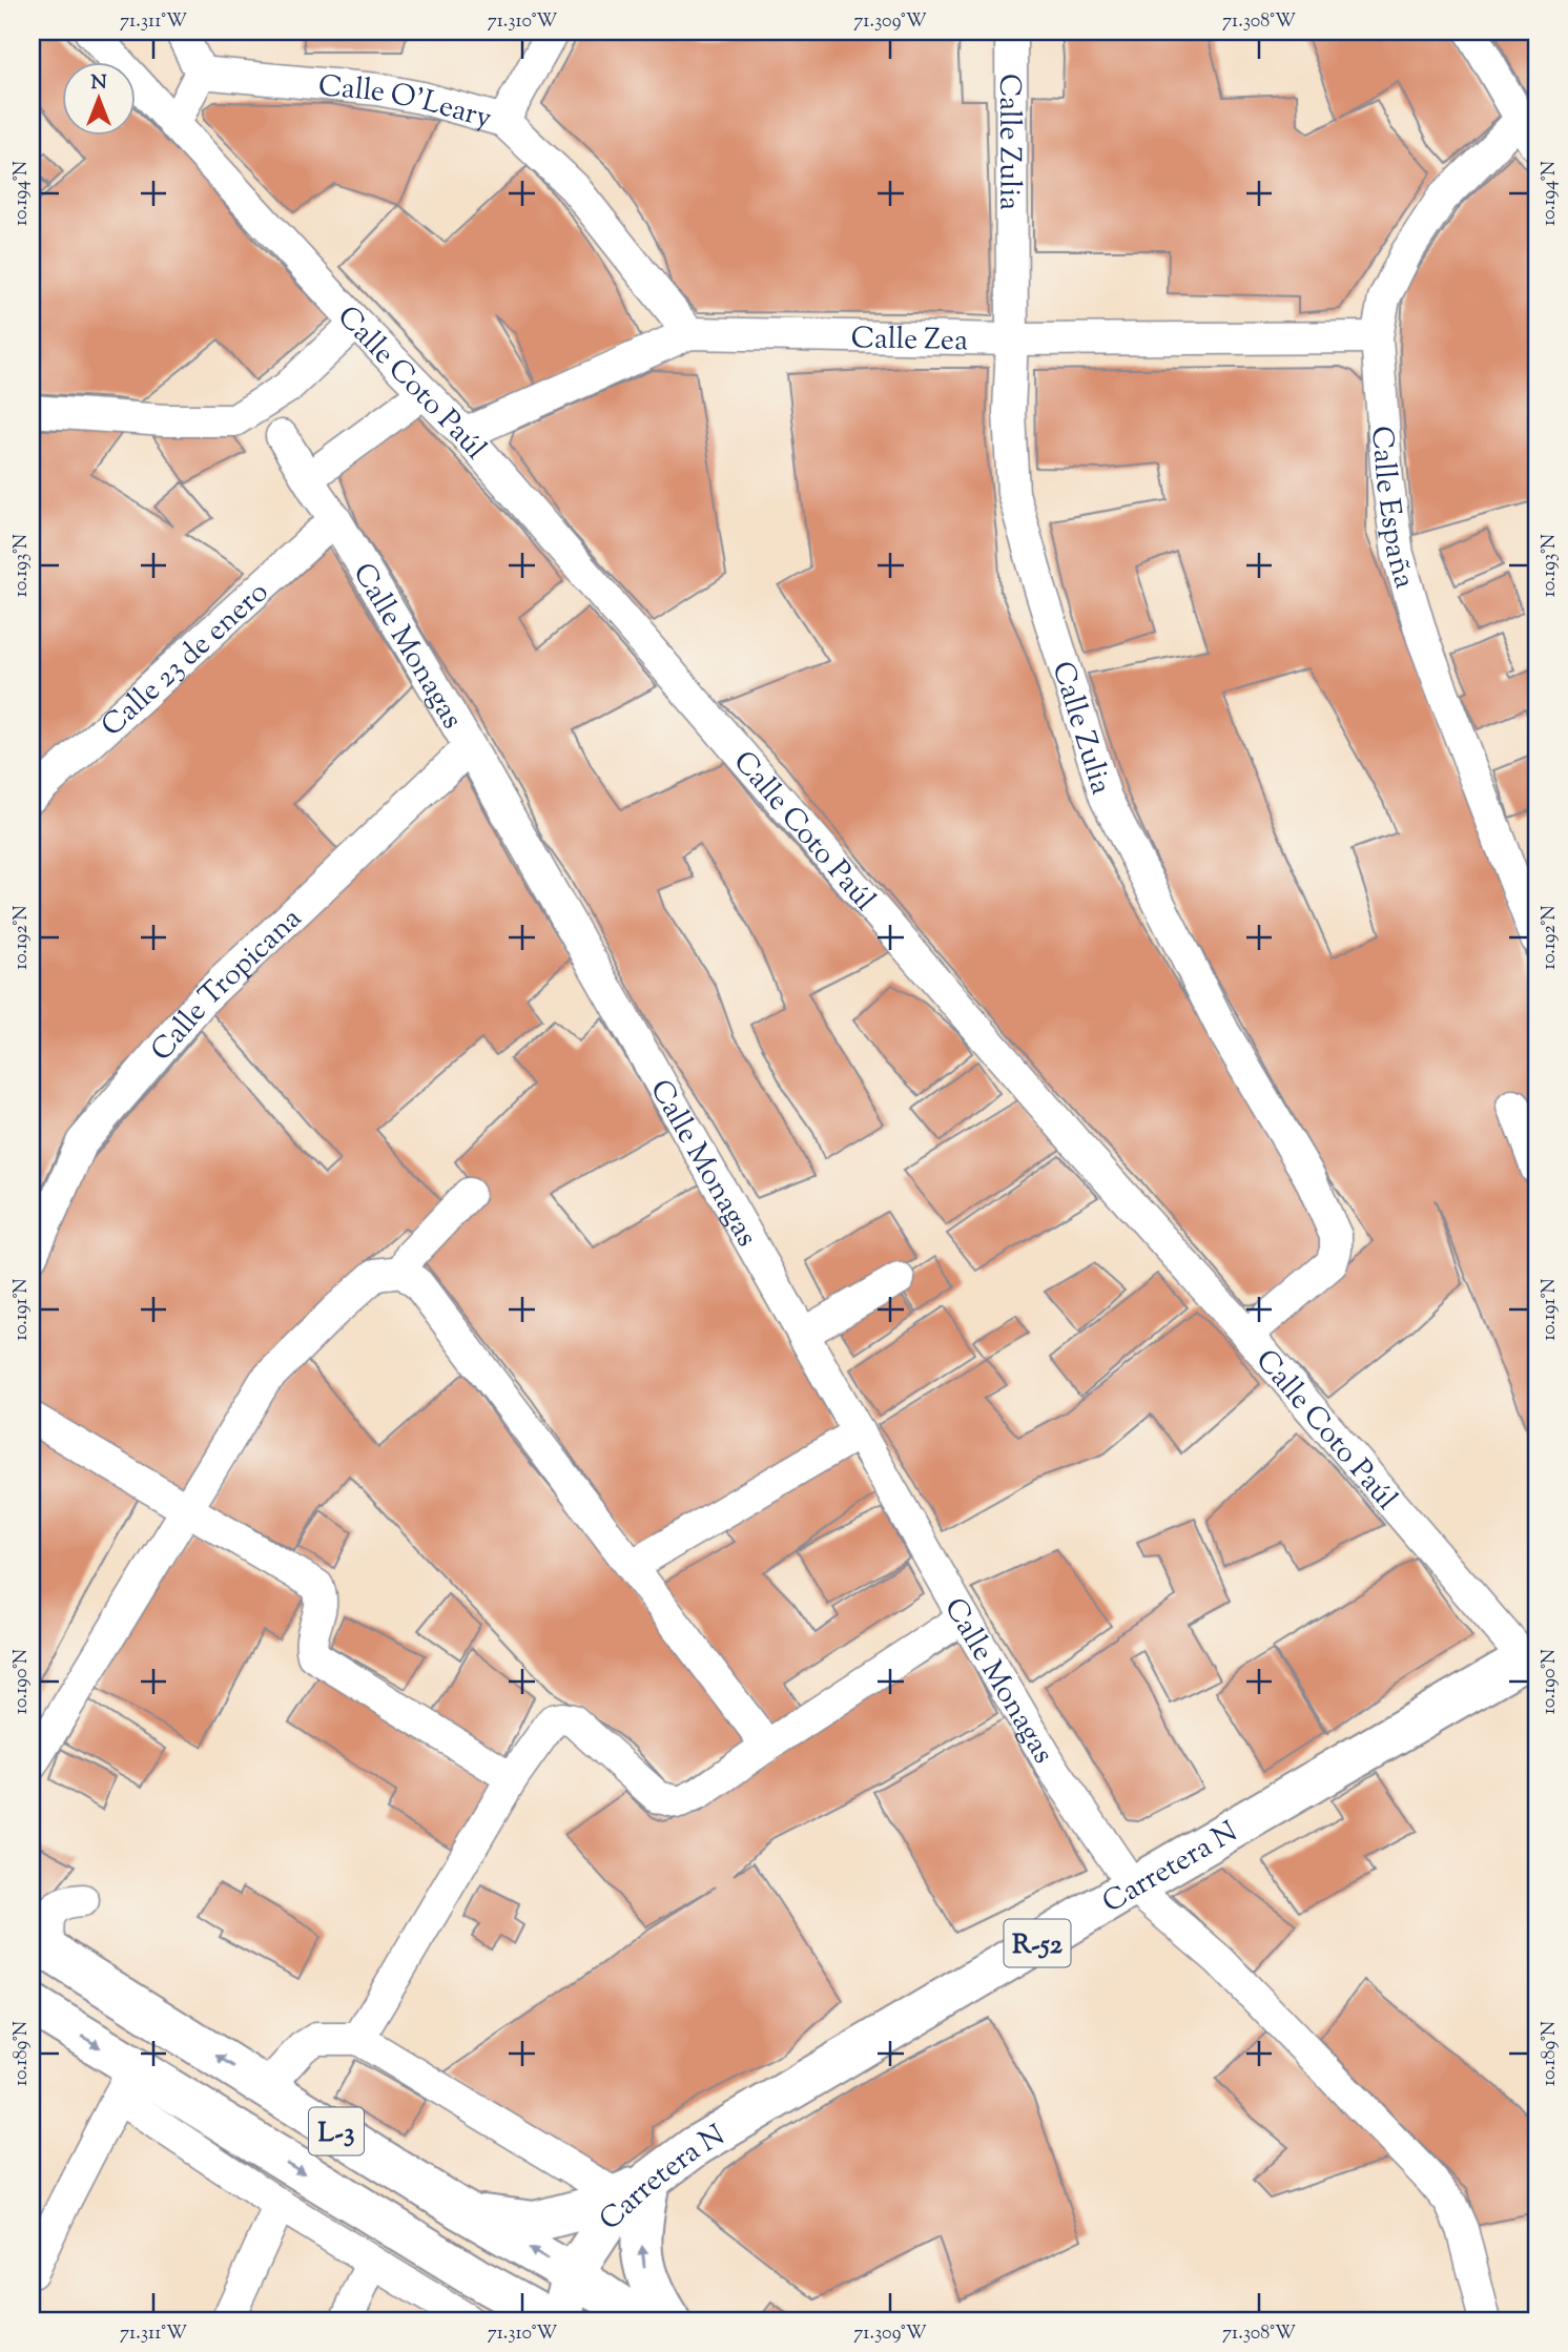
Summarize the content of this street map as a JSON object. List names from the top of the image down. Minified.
{"streets":{"main road":["Carretera N","R-52","L-3"],"street":["Calle O'Leary","Calle Zulia","Calle Zea","Calle Coto Paúl","Calle España","Calle Monagas","Calle 23 de enero","Calle Tropicana"]},"crossings":[["Calle O'Leary","Calle Zea"],["Calle Zulia","Calle Zea"],["Calle Zulia","Calle Coto Paúl"],["Calle Zea","Calle Coto Paúl"],["Calle Zea","Calle España"],["Calle Coto Paúl","Carretera N"],["Calle Monagas","Calle 23 de enero"],["Calle Monagas","Calle Tropicana"],["Calle Monagas","Carretera N"],["Carretera N","L-3"]],"north":"top","coordinates":["71.311°W","71.310°W","71.309°W","71.308°W","10.194°N","10.193°N","10.192°N","10.191°N","10.190°N","10.189°N"]}
